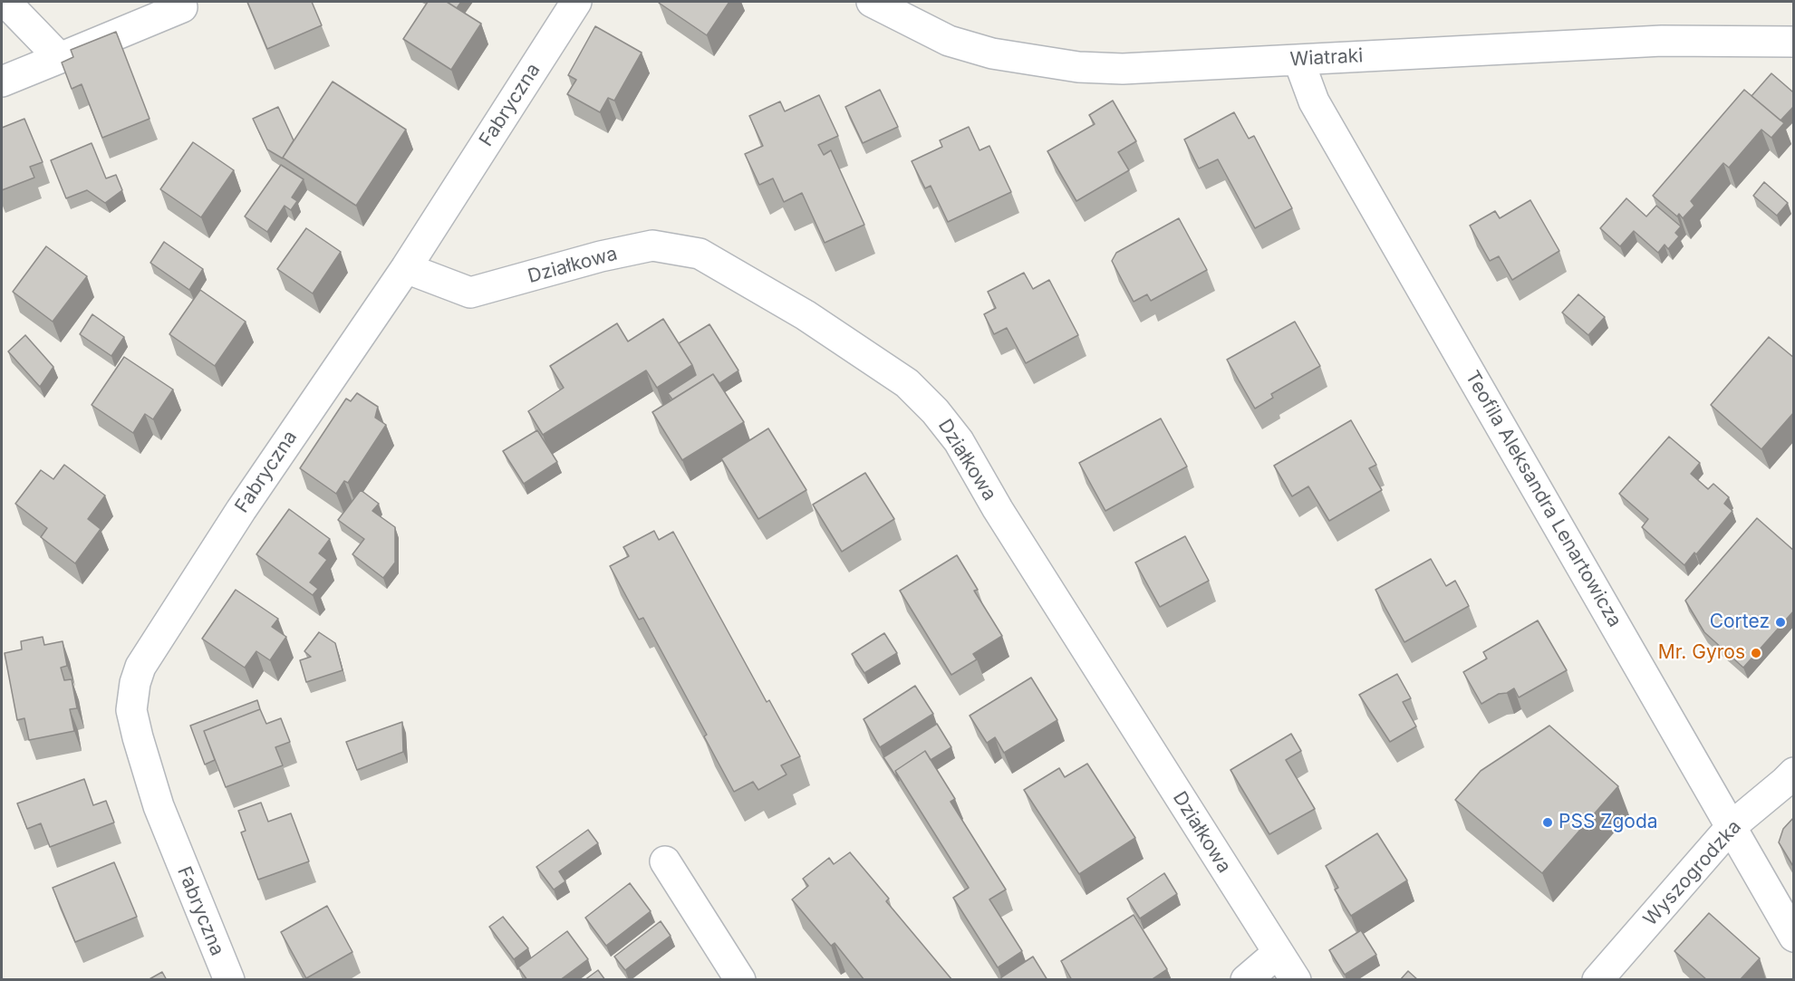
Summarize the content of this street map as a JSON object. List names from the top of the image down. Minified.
{"streets":{"street":["Wiatraki","Fabryczna","Działkowa","Teofila Aleksandra Lenartowicza","Wyszogrodzka"]},"crossings":[["Wiatraki","Teofila Aleksandra Lenartowicza"],["Fabryczna","Działkowa"],["Teofila Aleksandra Lenartowicza","Wyszogrodzka"]],"places":["Cortez","Mr. Gyros","PSS Zgoda"]}
